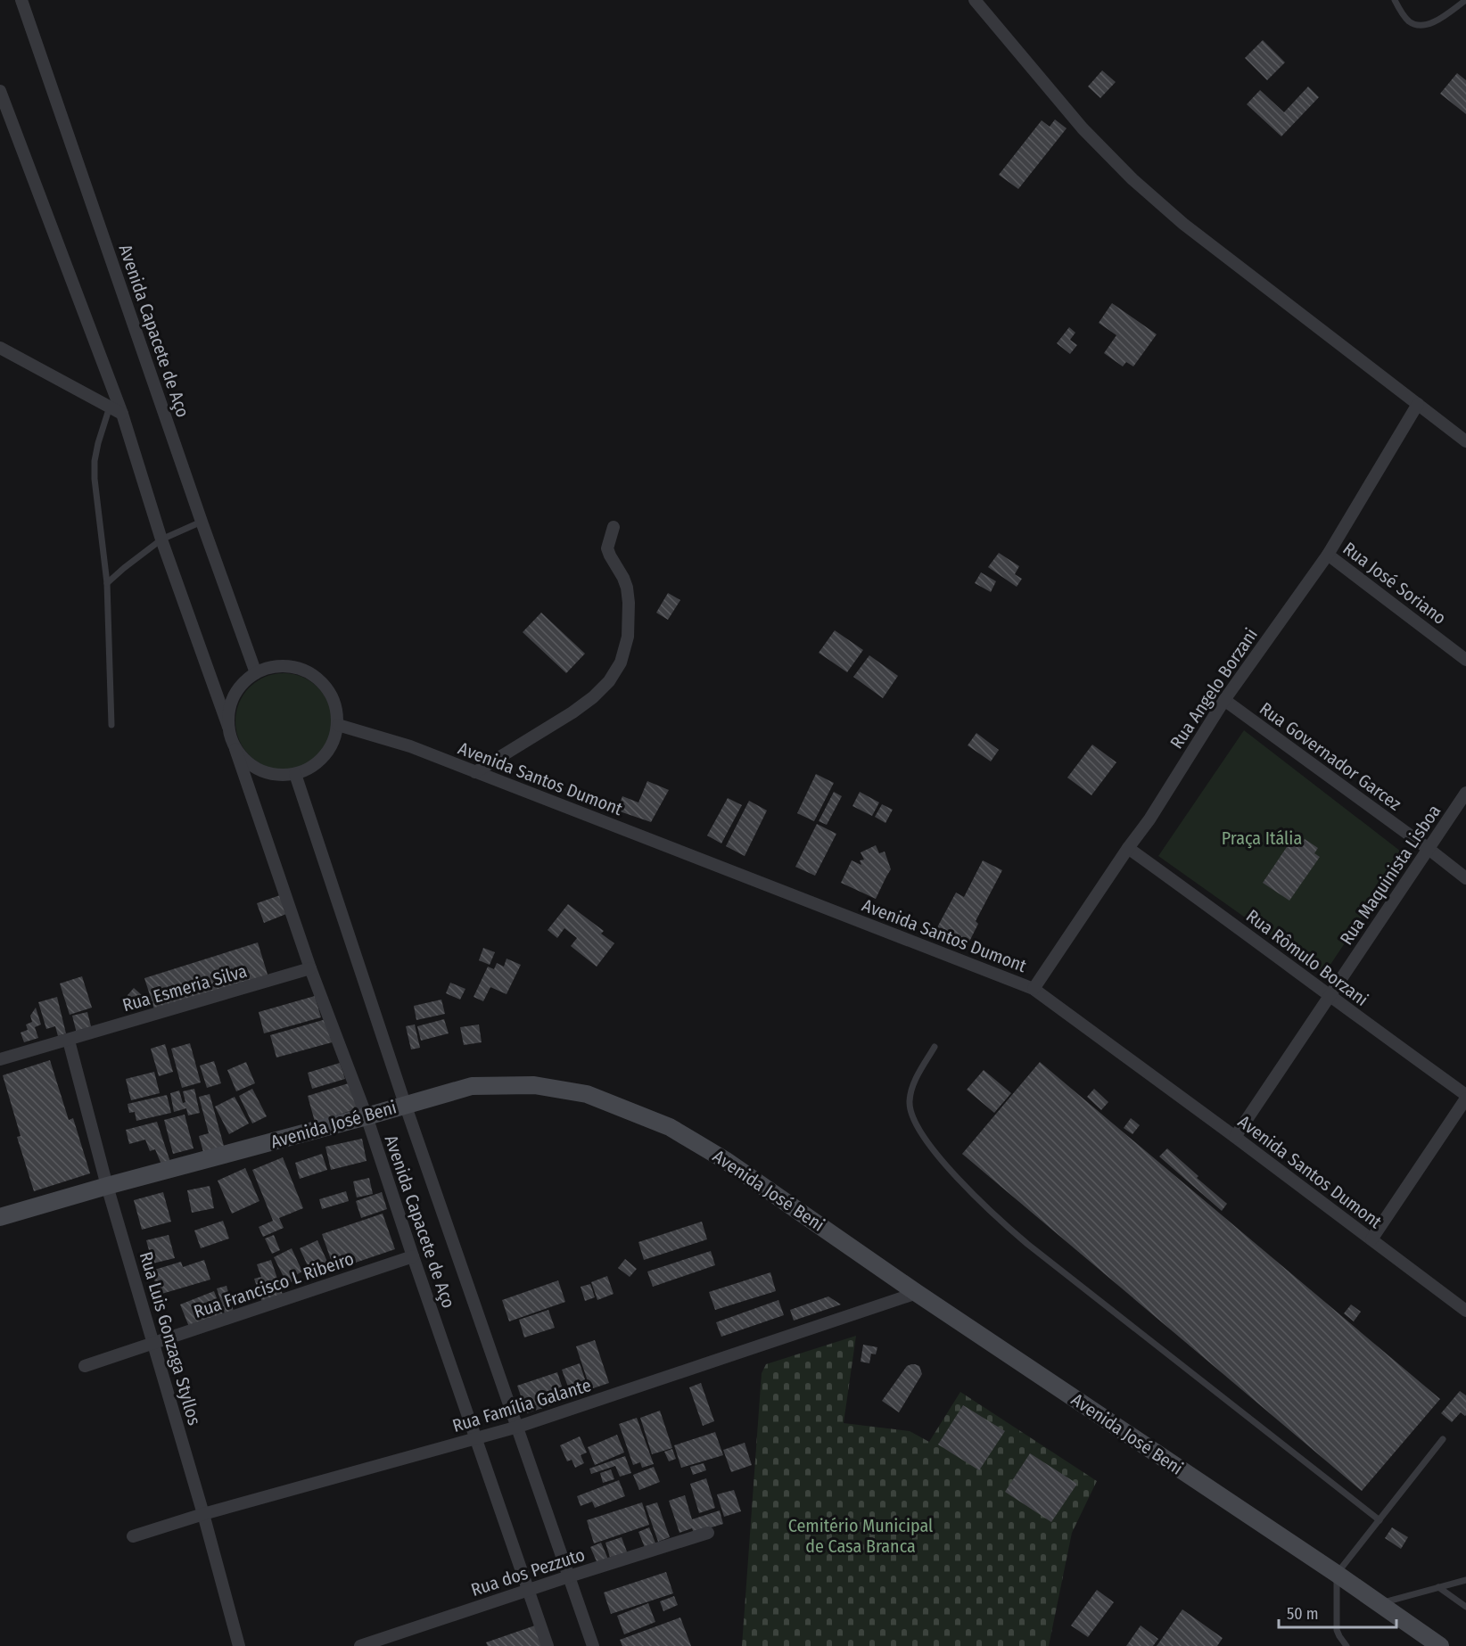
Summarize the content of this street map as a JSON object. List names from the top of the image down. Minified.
{"streets":{"main road":["Avenida José Beni"],"street":["Avenida Capacete de Aço","Rua José Soriano","Rua Angelo Borzani","Rua Governador Garcez","Avenida Santos Dumont","Rua Maquinista Lisboa","Rua Rômulo Borzani","Rua Esmeria Silva","Rua Francisco L Ribeiro","Rua Luis Gonzaga Styllos","Rua Família Galante","Rua dos Pezzuto"]},"crossings":[["Avenida Capacete de Aço","Avenida Santos Dumont"],["Avenida Capacete de Aço","Rua Esmeria Silva"],["Avenida Capacete de Aço","Avenida José Beni"],["Avenida Capacete de Aço","Rua Francisco L Ribeiro"],["Avenida Capacete de Aço","Rua Família Galante"],["Avenida Capacete de Aço","Rua dos Pezzuto"],["Rua José Soriano","Rua Angelo Borzani"],["Rua Angelo Borzani","Rua Governador Garcez"],["Rua Angelo Borzani","Avenida Santos Dumont"],["Rua Angelo Borzani","Rua Rômulo Borzani"],["Rua Governador Garcez","Rua Maquinista Lisboa"],["Avenida Santos Dumont","Rua Maquinista Lisboa"],["Rua Maquinista Lisboa","Rua Rômulo Borzani"],["Rua Esmeria Silva","Rua Luis Gonzaga Styllos"],["Avenida José Beni","Rua Luis Gonzaga Styllos"],["Avenida José Beni","Rua Família Galante"],["Rua Francisco L Ribeiro","Rua Luis Gonzaga Styllos"],["Rua Luis Gonzaga Styllos","Rua Família Galante"]],"parks":["Praça Itália","Cemitério Municipal de Casa Branca"],"scale_bar":"50 m"}
